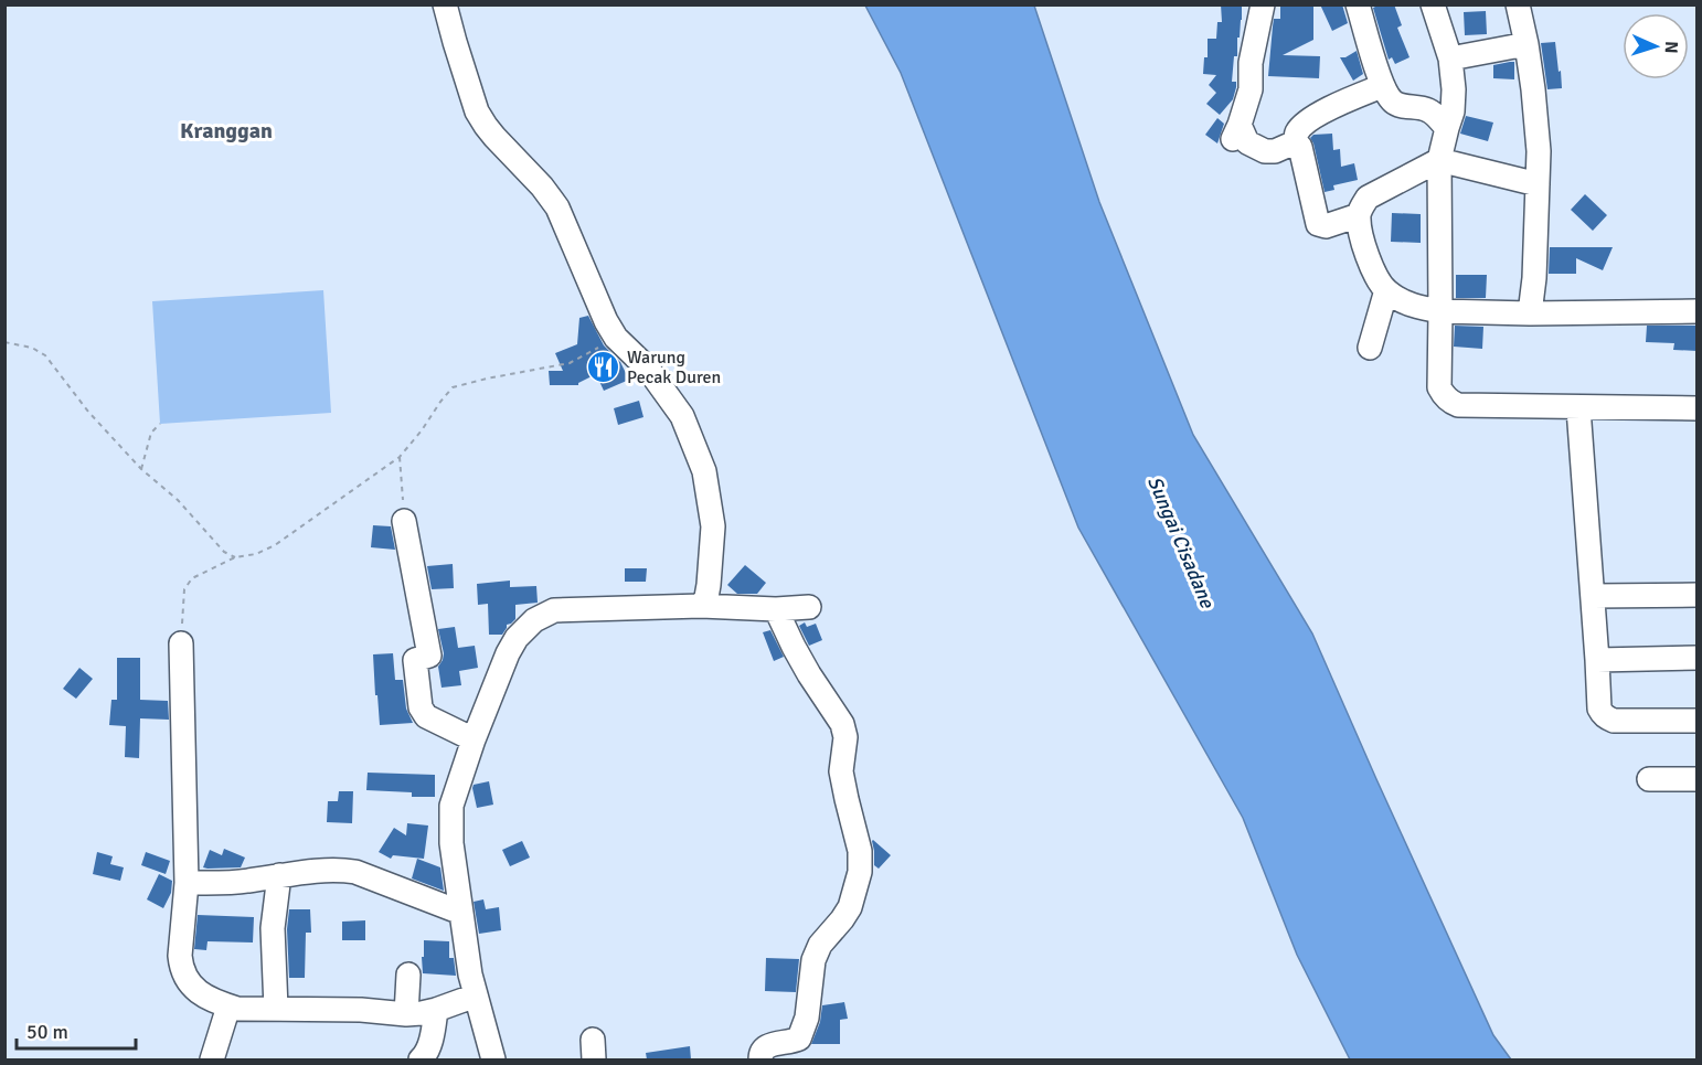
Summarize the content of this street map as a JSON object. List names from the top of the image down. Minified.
{"districts":["Kranggan"],"water":["Sungai Cisadane"],"places":{"restaurant":["Warung Pecak Duren"]},"scale_bar":"50 m","north":"right"}
